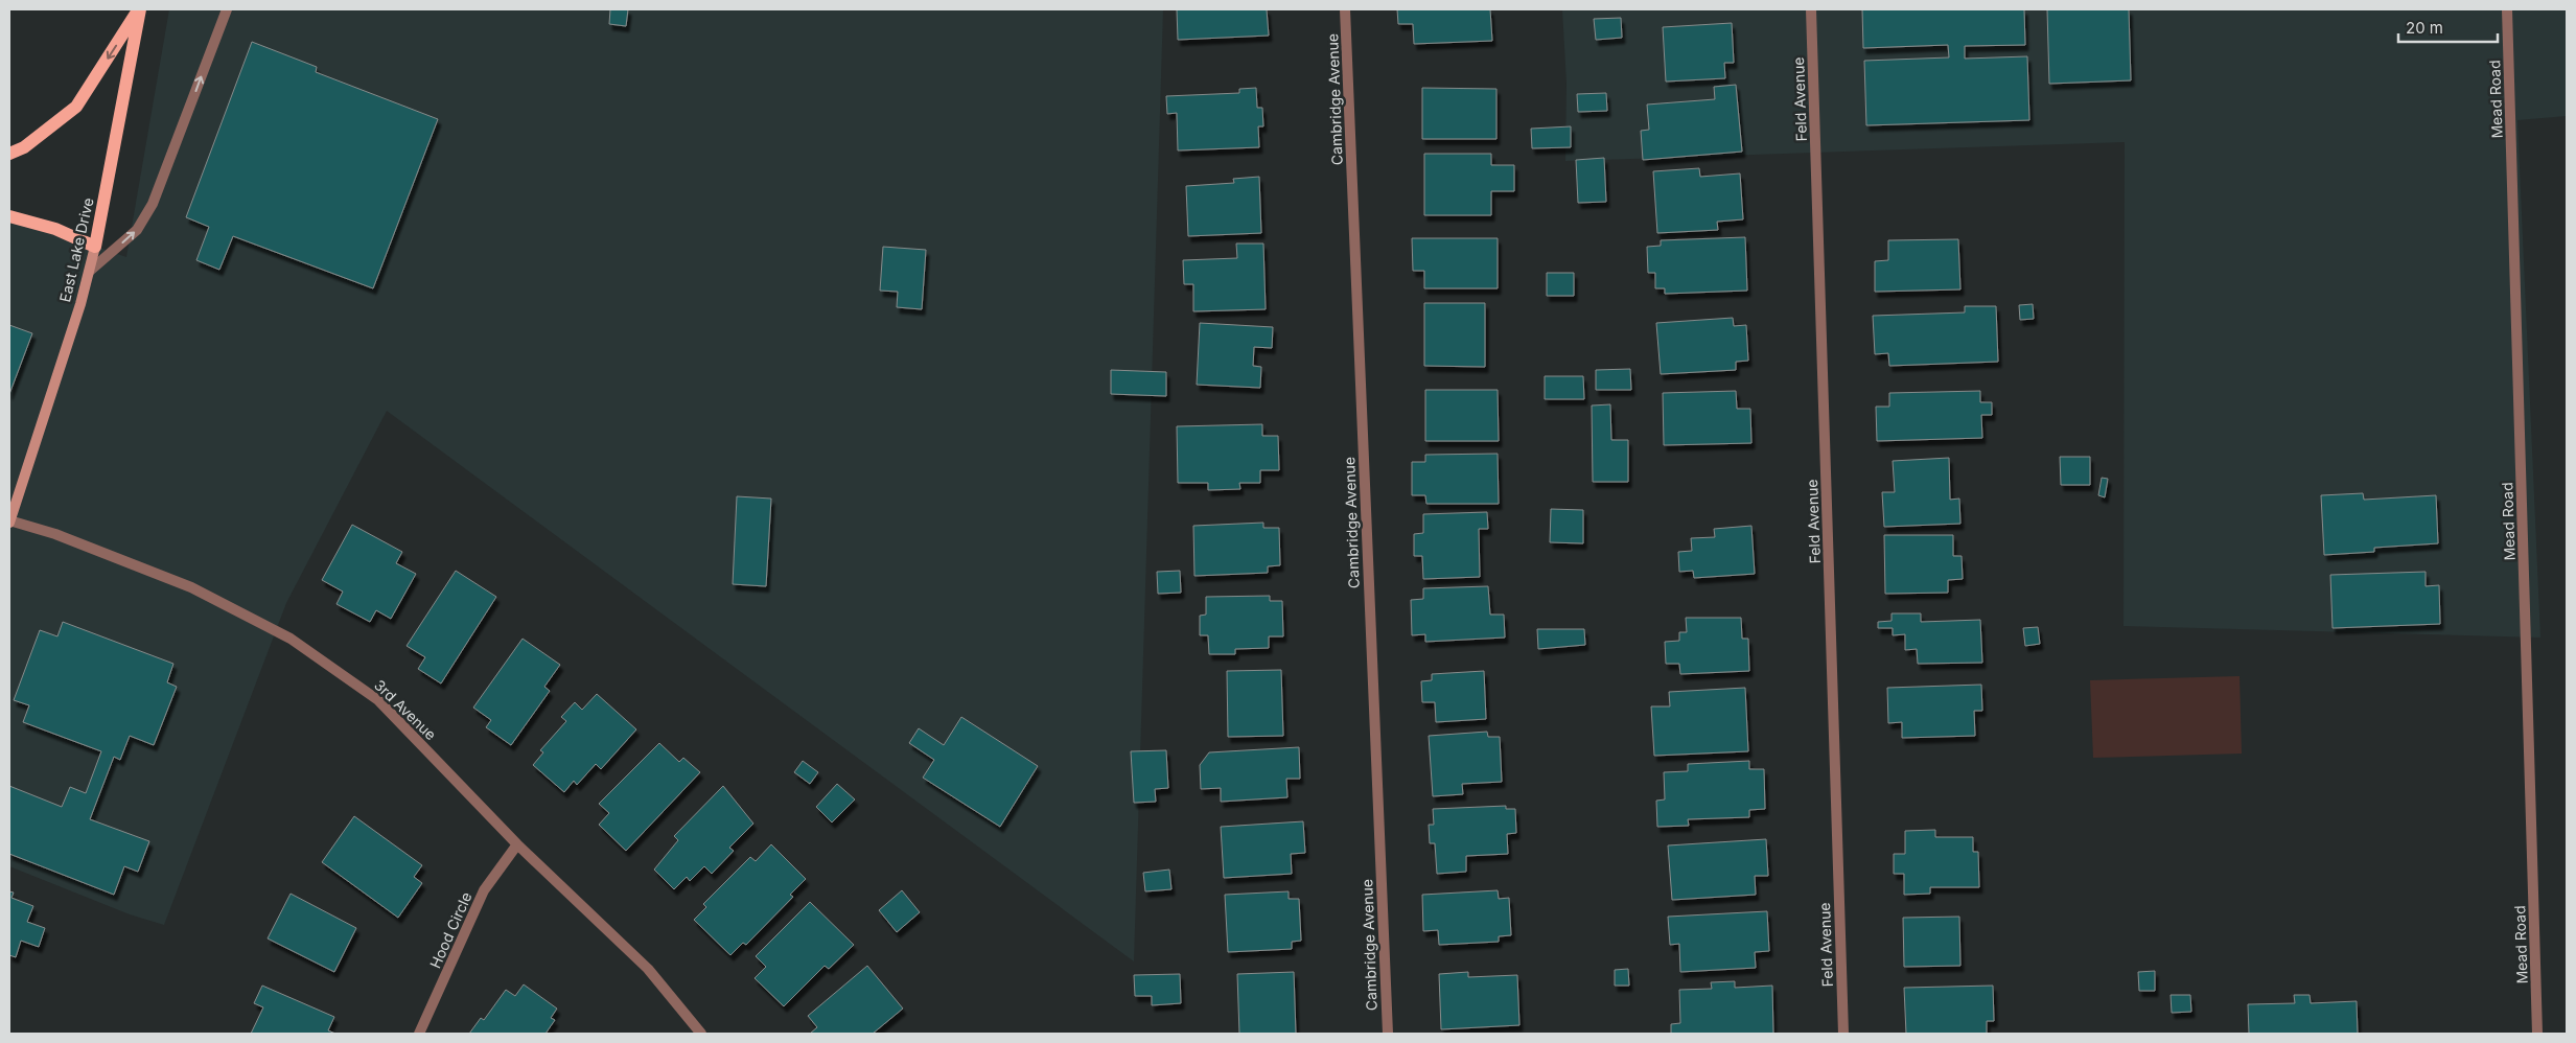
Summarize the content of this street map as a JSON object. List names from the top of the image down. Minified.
{"streets":{"main road":["East Lake Drive"],"street":["Cambridge Avenue","Feld Avenue","Mead Road","3rd Avenue","Hood Circle"]},"crossings":[["East Lake Drive","3rd Avenue"],["3rd Avenue","Hood Circle"]],"scale_bar":"20 m"}
